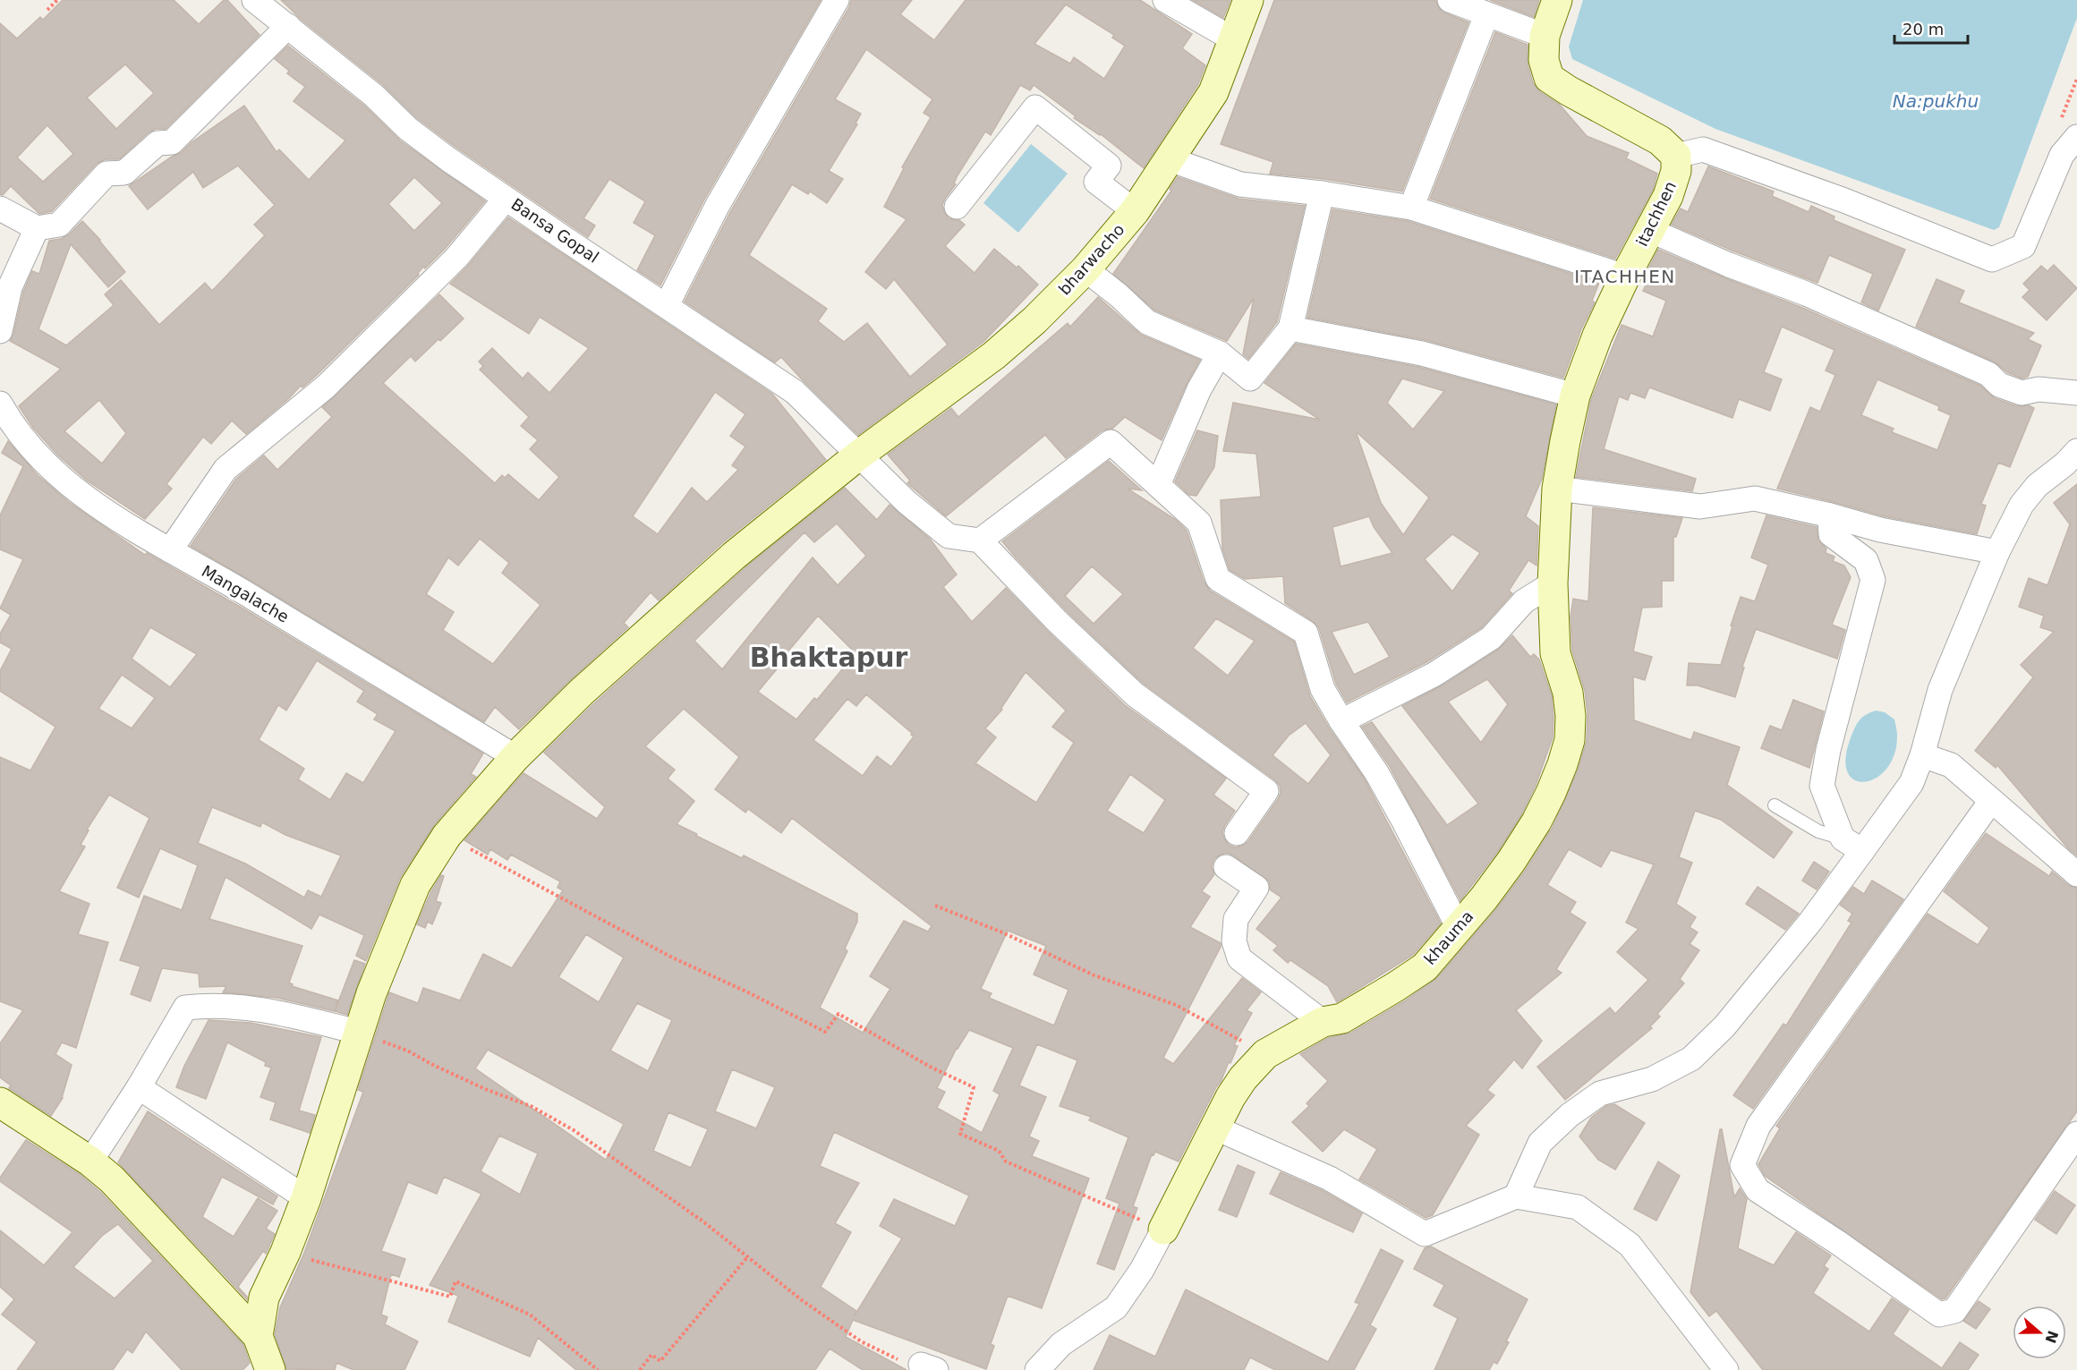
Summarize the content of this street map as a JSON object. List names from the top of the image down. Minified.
{"streets":{"main road":["itachhen","bharwacho","khauma"],"street":["Bansa Gopal","Mangalache"]},"crossings":[["itachhen","khauma"],["Bansa Gopal","bharwacho"],["bharwacho","Mangalache"]],"districts":["ITACHHEN","Bhaktapur"],"water":["Na:pukhu"],"scale_bar":"20 m","north":"right"}
